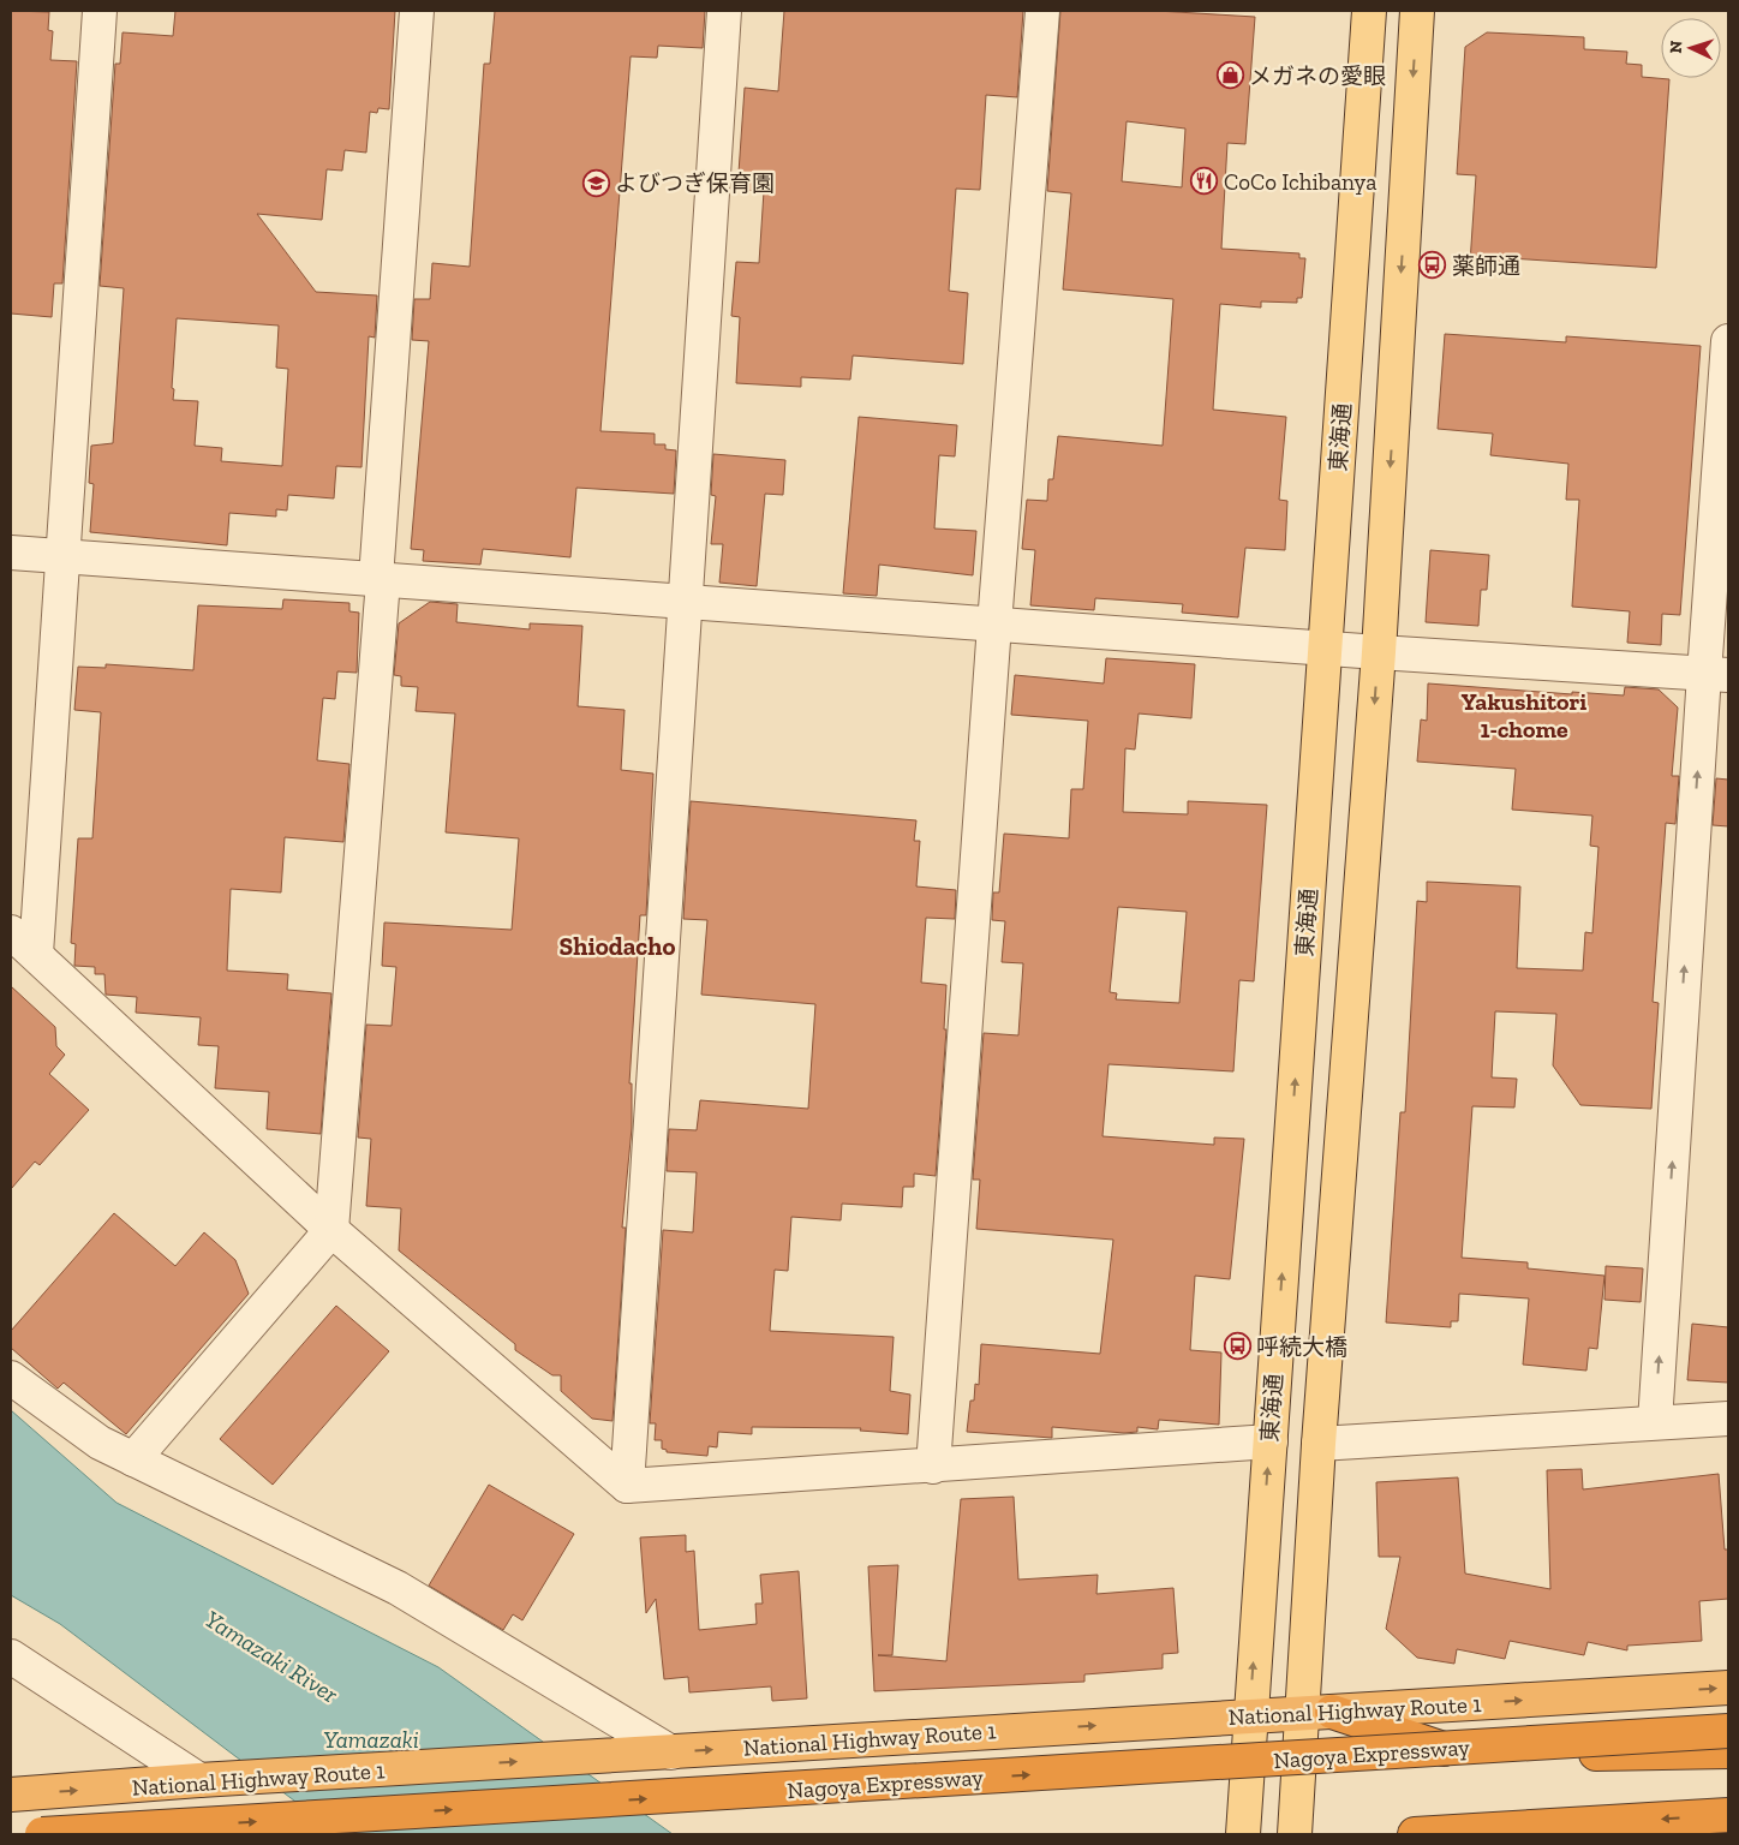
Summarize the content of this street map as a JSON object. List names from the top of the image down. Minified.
{"streets":{"highway":["National Highway Route 1","Nagoya Expressway"],"main road":["東海通"]},"crossings":[["東海通","National Highway Route 1"]],"districts":["Yakushitori 1-chome","Shiodacho"],"water":["Yamazaki River","Yamazaki"],"places":{"shop":["メガネの愛眼"],"restaurant":["CoCo Ichibanya"],"school or university":["よびつぎ保育園"],"bus stop":["薬師通","呼続大橋"]},"north":"left"}
